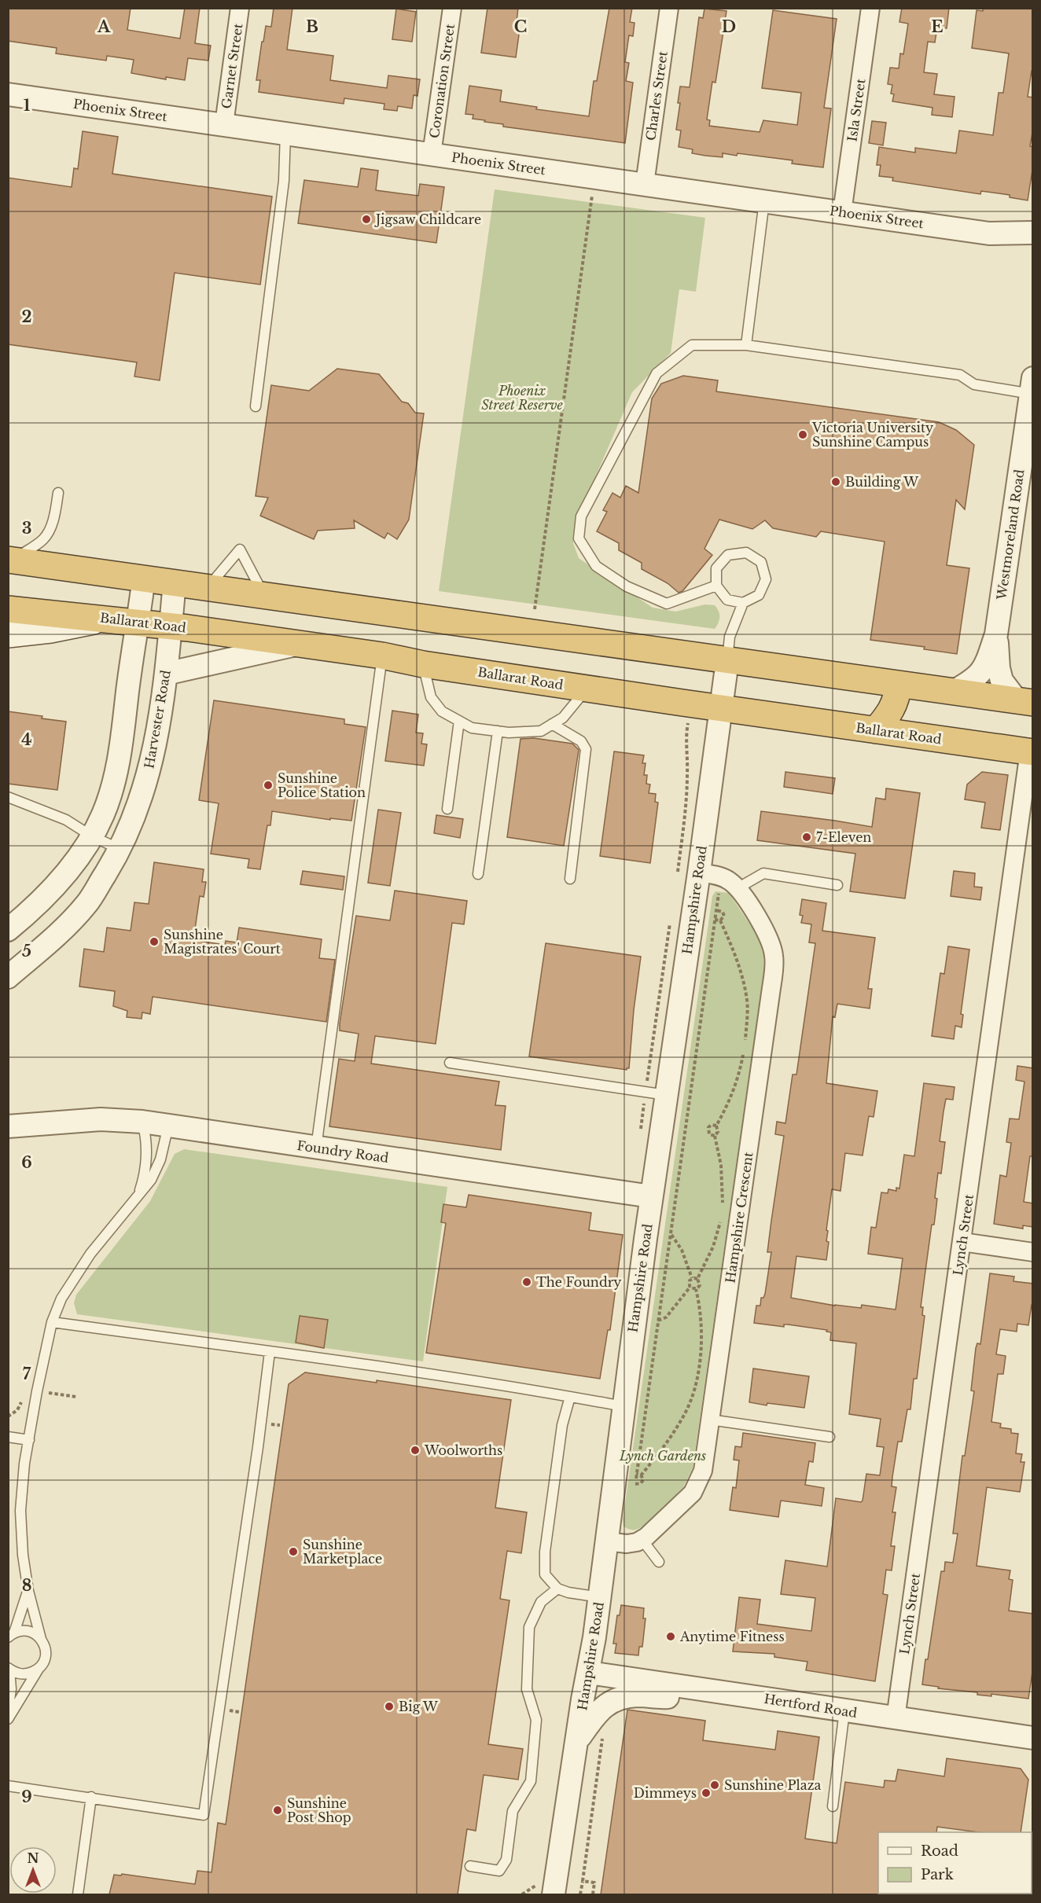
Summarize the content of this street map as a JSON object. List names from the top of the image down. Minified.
{"streets":{"highway":["Ballarat Road"],"street":["Garnet Street","Coronation Street","Charles Street","Phoenix Street","Isla Street","Westmoreland Road","Harvester Road","Hampshire Road","Foundry Road","Hampshire Crescent","Lynch Street","Hertford Road"]},"crossings":[["Garnet Street","Phoenix Street"],["Coronation Street","Phoenix Street"],["Charles Street","Phoenix Street"],["Phoenix Street","Isla Street"],["Ballarat Road","Harvester Road"],["Ballarat Road","Hampshire Road"],["Ballarat Road","Lynch Street"],["Hampshire Road","Foundry Road"],["Hampshire Road","Hampshire Crescent"],["Hampshire Road","Hertford Road"],["Lynch Street","Hertford Road"]],"parks":["Phoenix Street Reserve","Lynch Gardens"],"places":["Jigsaw Childcare","Victoria University Sunshine Campus","Building W","Sunshine Police Station","7-Eleven","Sunshine Magistrates' Court","The Foundry","Woolworths","Sunshine Marketplace","Anytime Fitness","Big W","Sunshine Plaza","Dimmeys","Sunshine Post Shop"],"legend":["Road","Park"],"north":"top","grid":{"columns":["A","B","C","D","E"],"rows":["1","2","3","4","5","6","7","8","9"]}}
